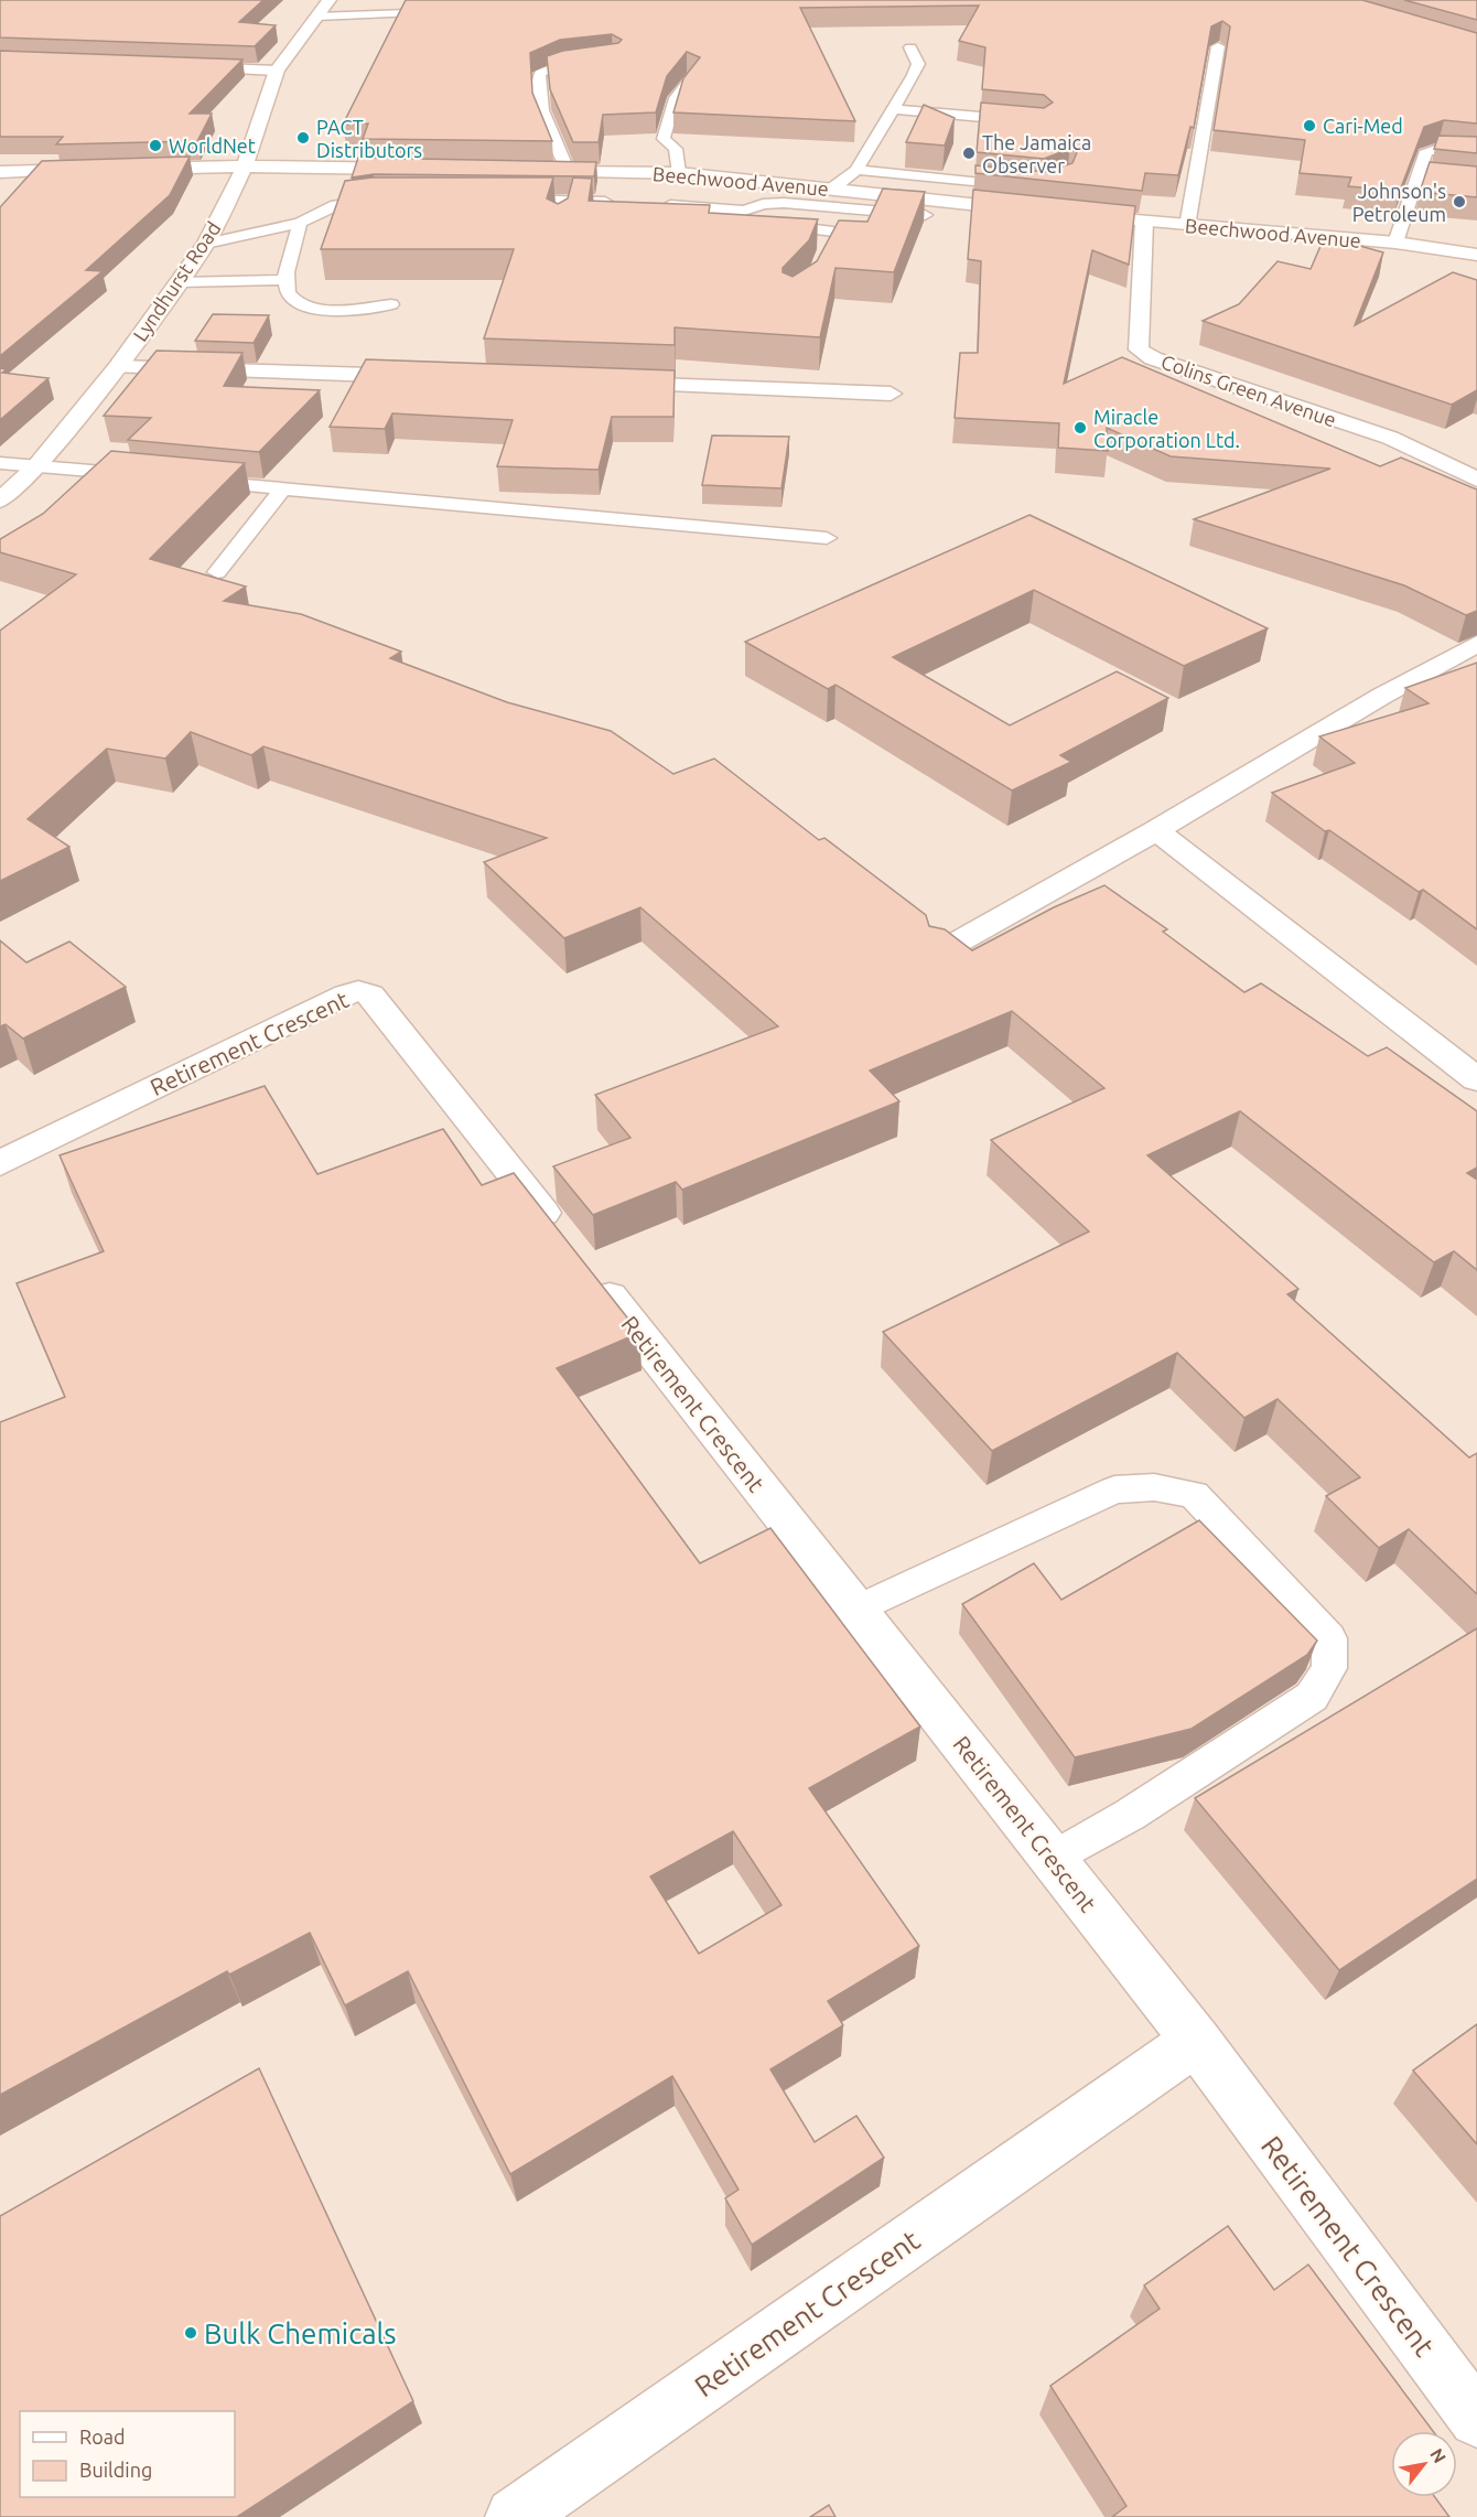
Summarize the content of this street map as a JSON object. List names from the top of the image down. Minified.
{"streets":{"street":["Beechwood Avenue","Lyndhurst Road","Colins Green Avenue","Retirement Crescent"]},"crossings":[["Beechwood Avenue","Colins Green Avenue"]],"places":["Cari-Med","PACT Distributors","WorldNet","The Jamaica Observer","Johnson's Petroleum","Miracle Corporation Ltd.","Bulk Chemicals"],"legend":["Road","Building"],"north":"top right"}
